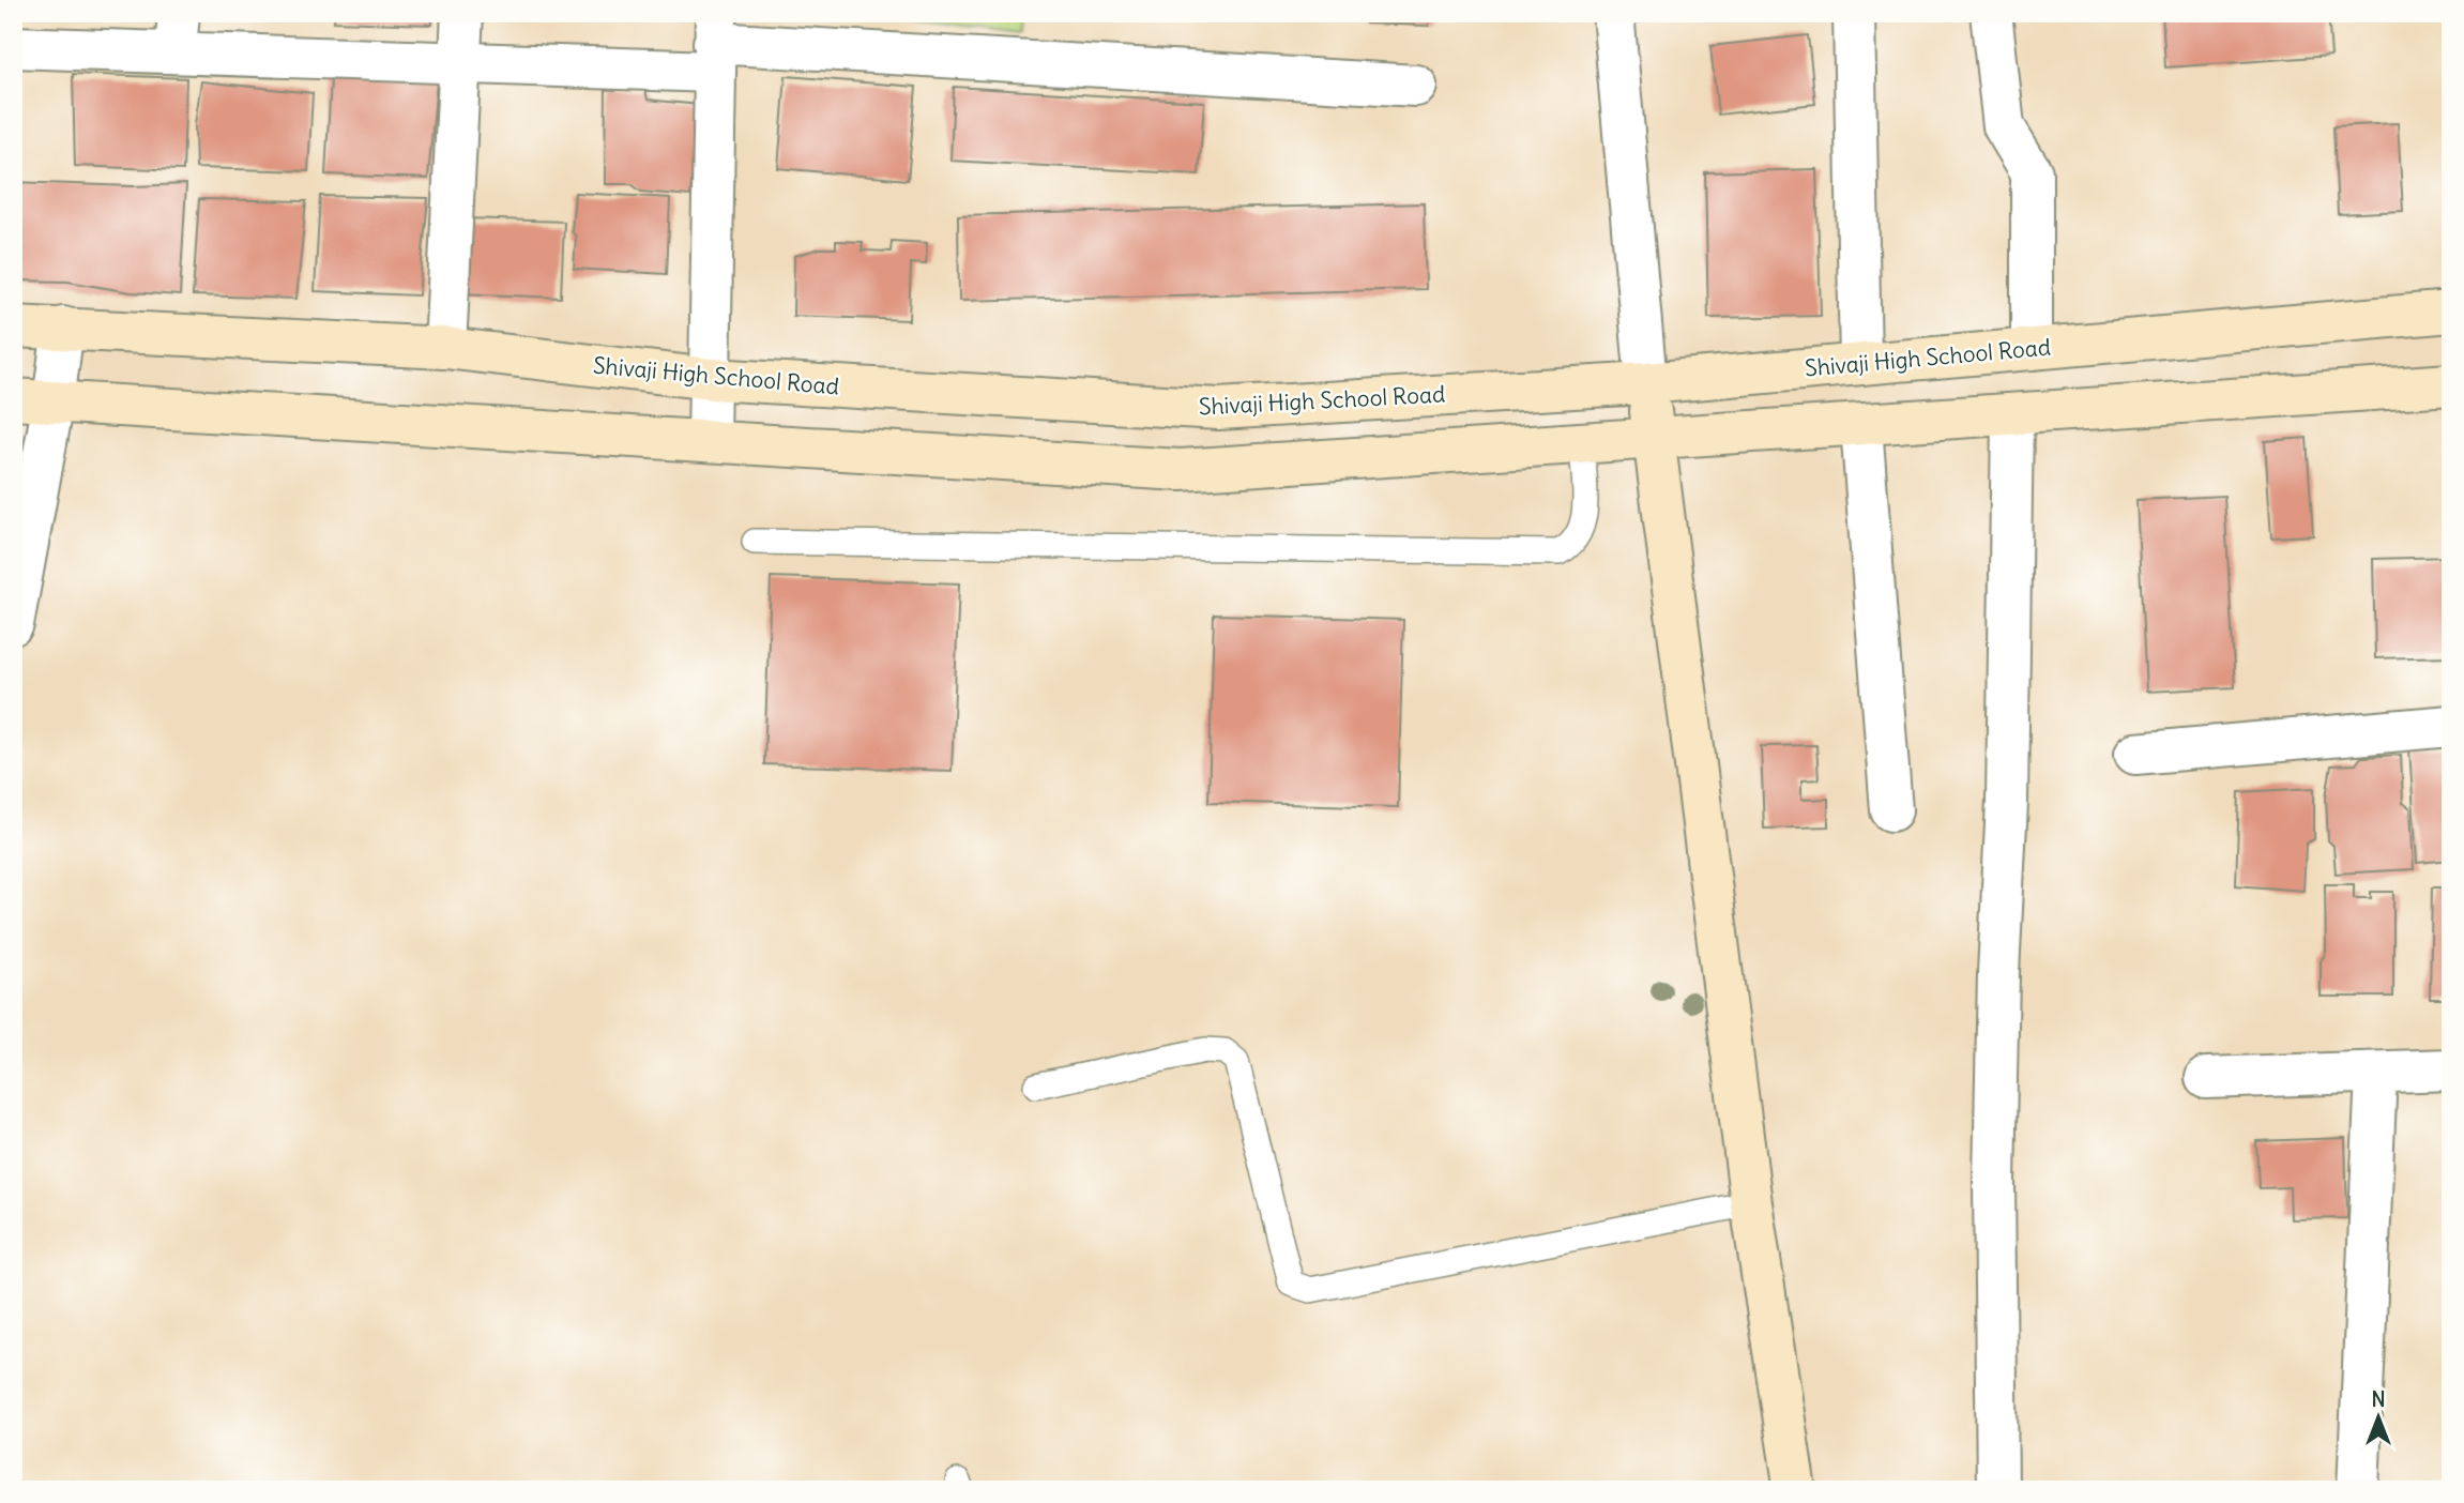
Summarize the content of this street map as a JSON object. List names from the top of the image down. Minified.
{"streets":{"street":["Shivaji High School Road"]},"north":"top"}
